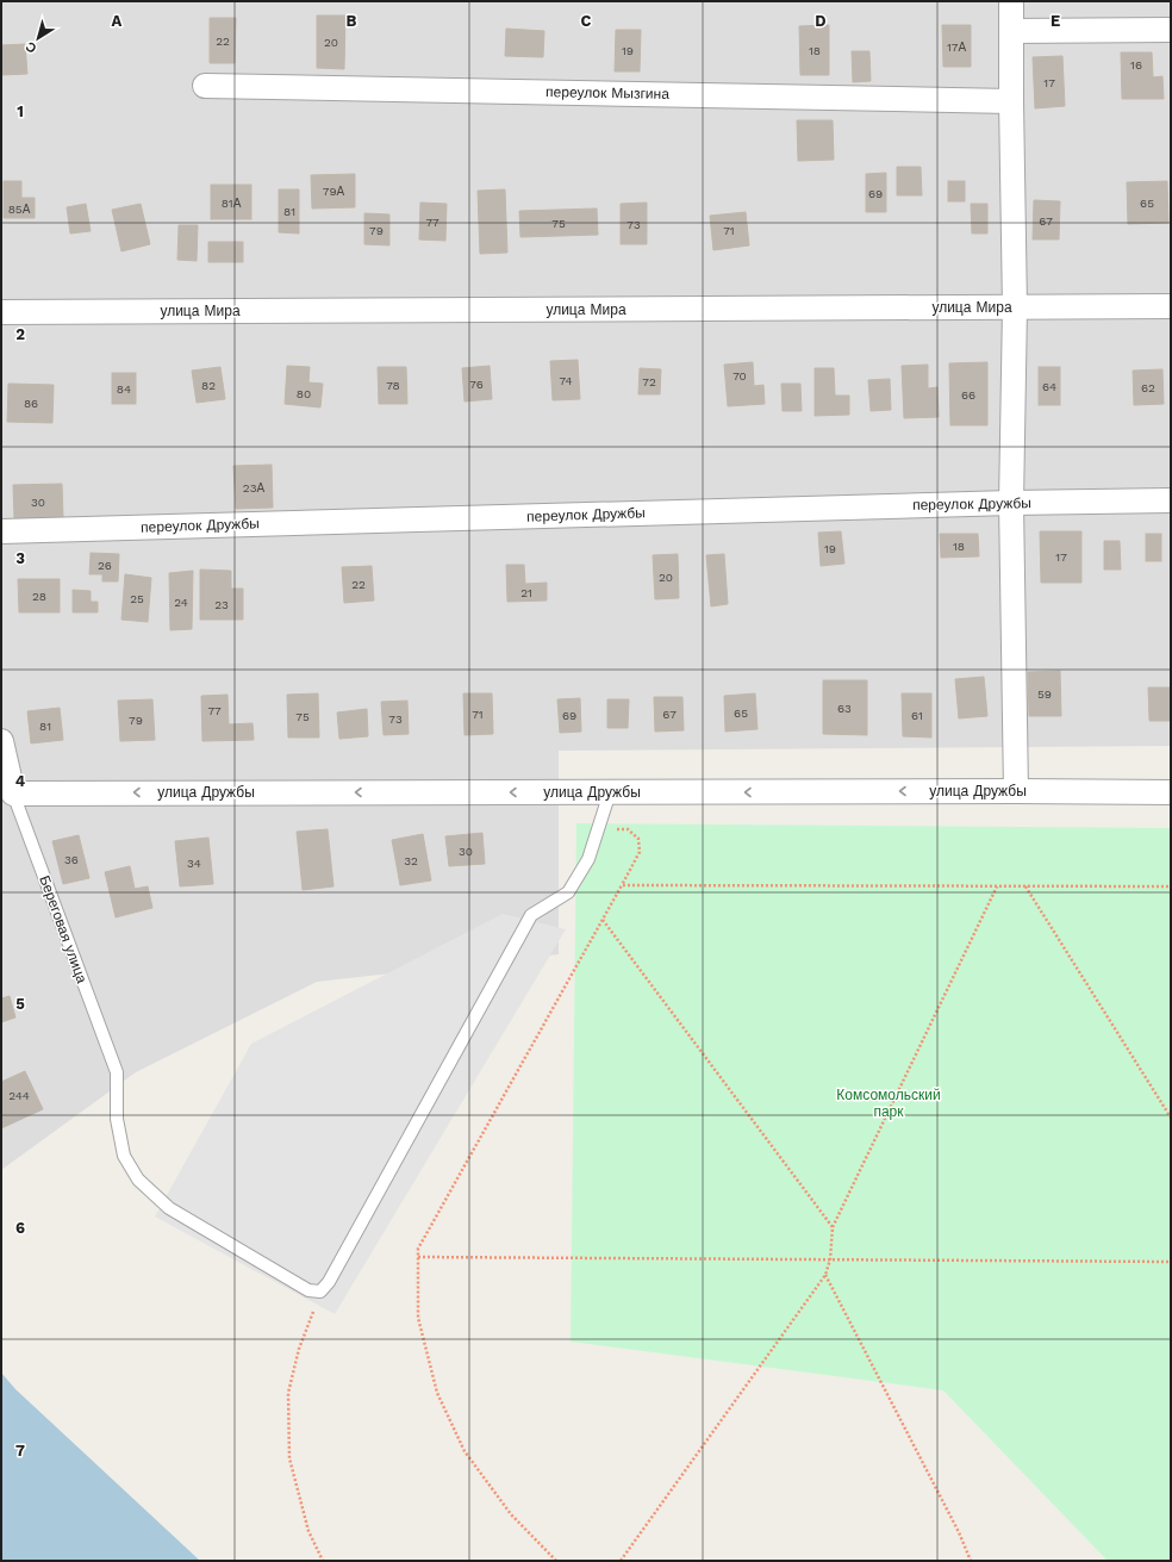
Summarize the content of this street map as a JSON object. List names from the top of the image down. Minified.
{"streets":{"street":["переулок Мызгина","улица Мира","переулок Дружбы","улица Дружбы","Береговая улица"]},"crossings":[["улица Дружбы","Береговая улица"]],"one_way":["улица Дружбы"],"parks":["Комсомольский парк"],"house_numbers":["22","20","17А","19","18","16","17","79А","69","81А","65","85А","81","67","77","75","73","79","71","70","74","72","76","82","78","64","62","84","80","66","86","23А","30","18","19","17","26","20","22","21","28","25","24","23","59","63","77","65","71","67","69","61","75","73","79","81","30","36","32","34","244"],"north":"bottom left","grid":{"columns":["A","B","C","D","E"],"rows":["1","2","3","4","5","6","7"]}}
